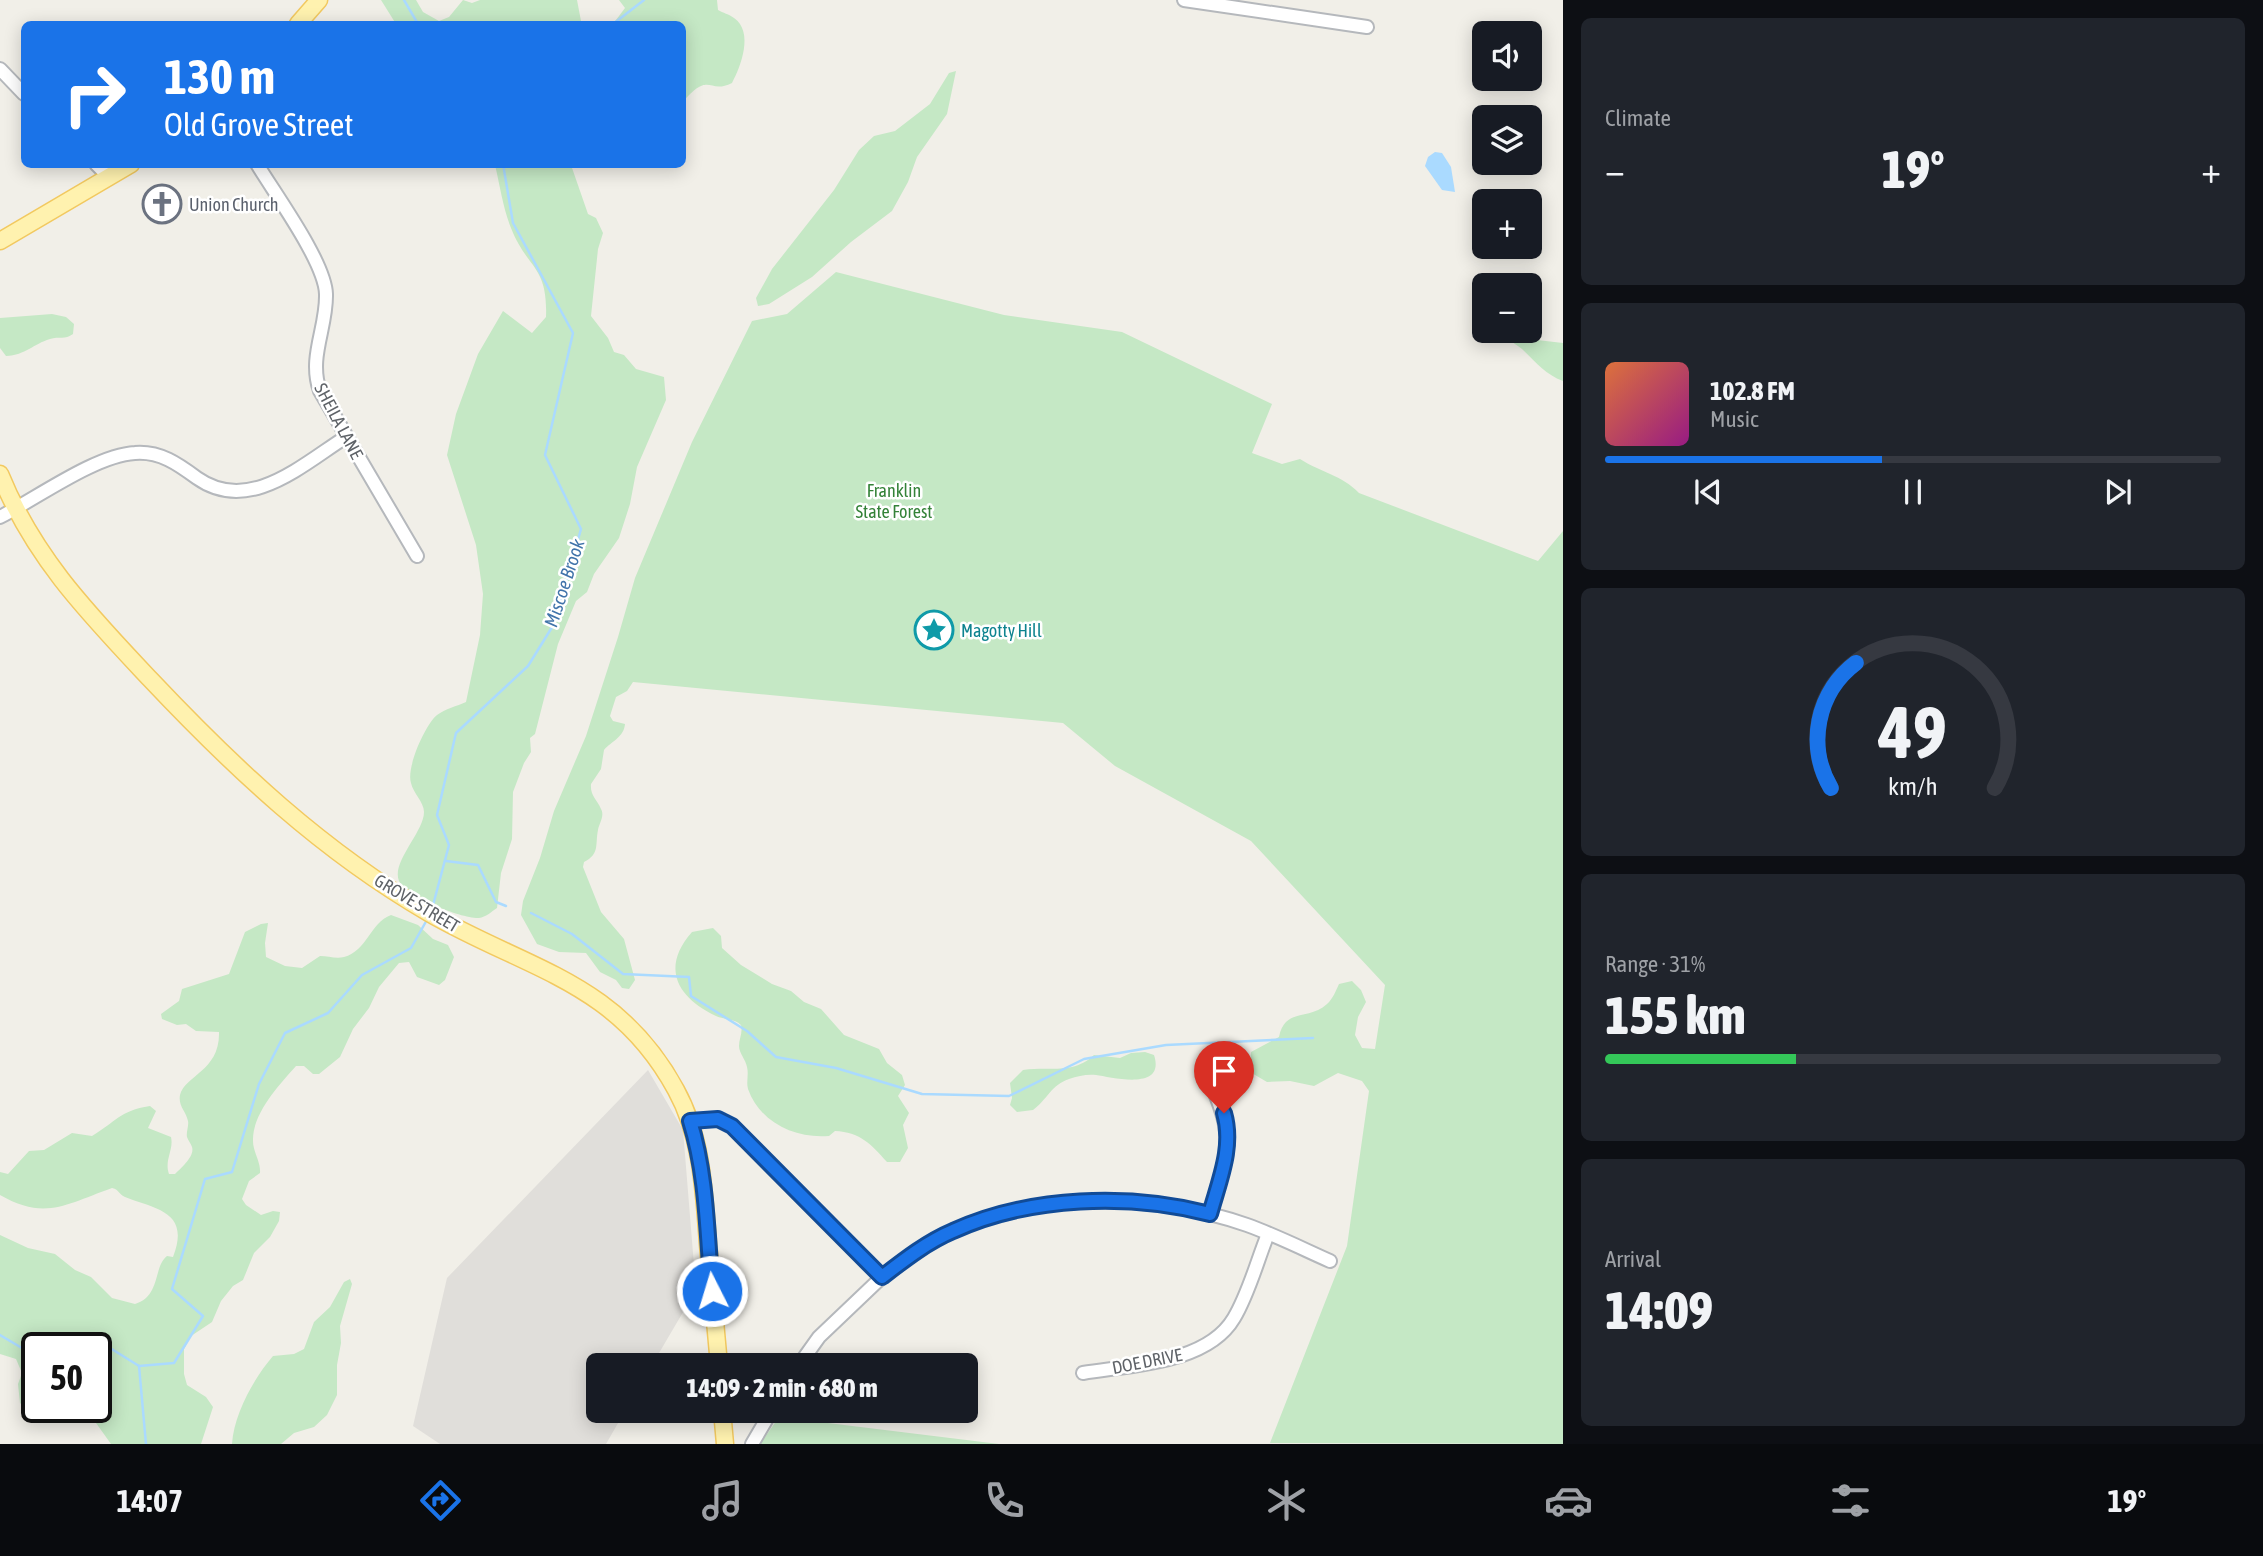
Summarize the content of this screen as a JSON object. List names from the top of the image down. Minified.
{"streets":{"main road":["GROVE STREET"],"street":["SHEILA LANE","DOE DRIVE"]},"water":["Miscoe Brook"],"parks":["Franklin State Forest"],"places":{"church":["Union Church"],"place":["Magotty Hill"]},"page":{"tile":["Climate",["Range · 31%","155 km"],["Arrival","14:09"]],"map_buttons":["+","−"],"turn":["130 m","Old Grove Street"],"heat":["−","19°","+"],"song":["102.8 FM","Music"],"limit":"50","trip":"14:09 · 2 min · 680 m","tabs":["14:07","19°"],"gauge":["49","km/h"]}}
